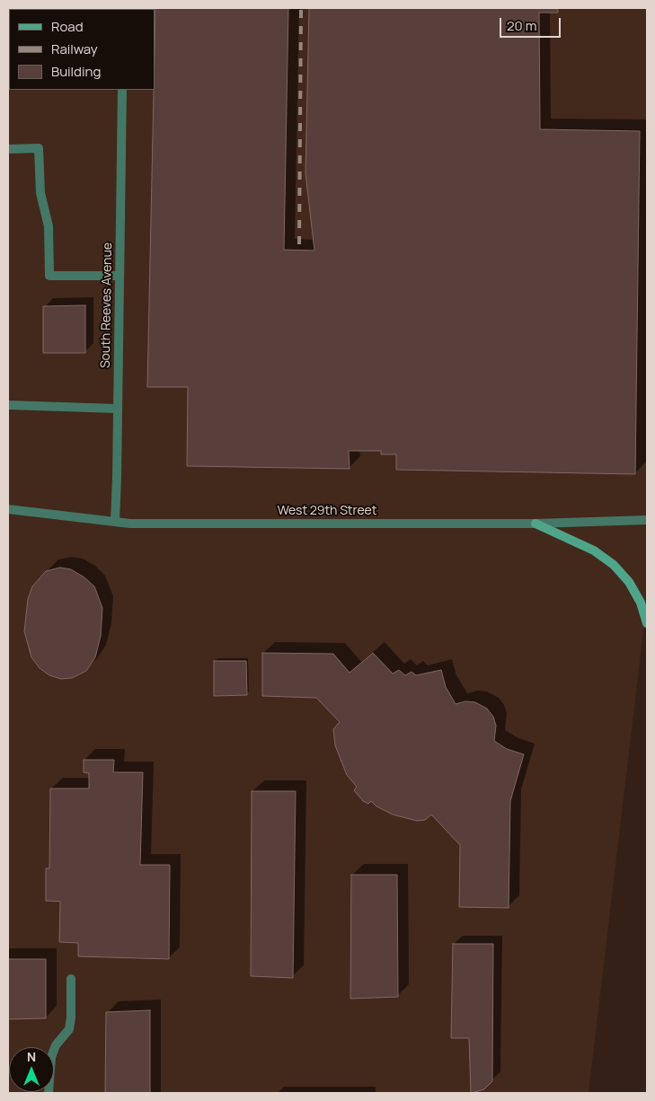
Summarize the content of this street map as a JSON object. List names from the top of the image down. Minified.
{"streets":{"street":["South Reeves Avenue","West 29th Street"]},"crossings":[["South Reeves Avenue","West 29th Street"]],"legend":["Road","Railway","Building"],"scale_bar":"20 m","north":"top"}
